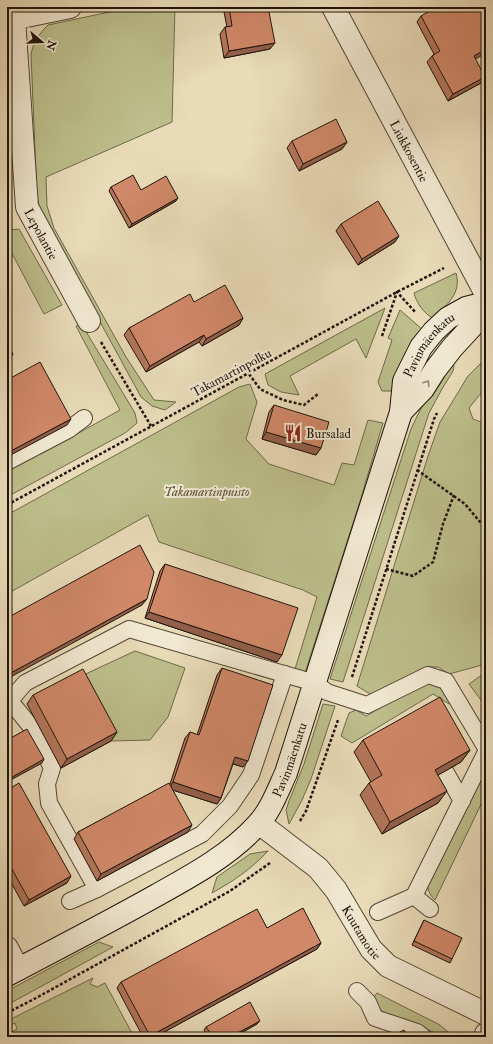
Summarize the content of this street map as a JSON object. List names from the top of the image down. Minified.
{"streets":{"street":["Liukkosentie","Lepolantie","Pavinmäenkatu","Kuutamotie"],"path":["Takamartinpolku"]},"crossings":[["Liukkosentie","Takamartinpolku"],["Pavinmäenkatu","Kuutamotie"]],"parks":["Takamartinpuisto"],"places":{"restaurant":["Bursalad"]},"north":"right"}
